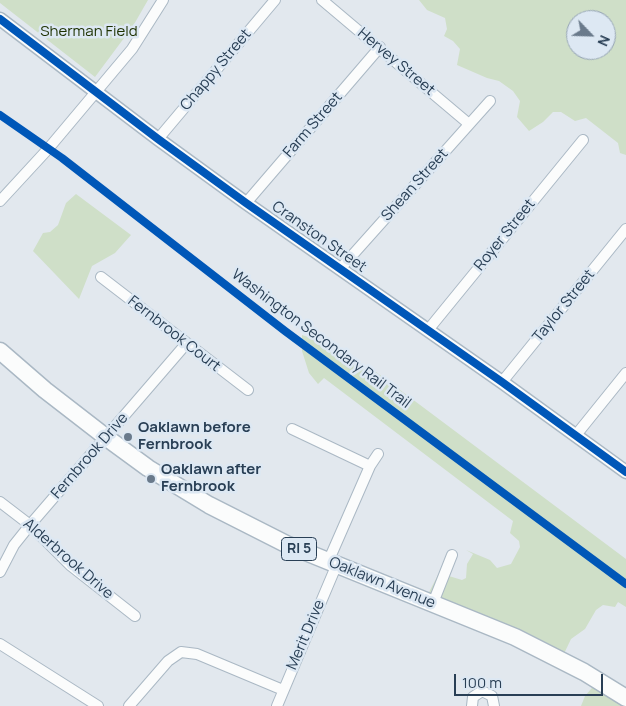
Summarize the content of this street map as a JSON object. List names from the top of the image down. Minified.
{"streets":{"main road":["RI 5","Oaklawn Avenue"],"street":["Hervey Street","Chappy Street","Farm Street","Shean Street","Royer Street","Cranston Street","Taylor Street","Fernbrook Court","Fernbrook Drive","Alderbrook Drive","Merit Drive"],"cycle path":["Washington Secondary Rail Trail"]},"crossings":[["Hervey Street","Farm Street"],["Hervey Street","Shean Street"],["Chappy Street","Cranston Street"],["Farm Street","Cranston Street"],["Shean Street","Cranston Street"],["Royer Street","Cranston Street"],["Cranston Street","Taylor Street"],["Fernbrook Court","Fernbrook Drive"],["Fernbrook Drive","Alderbrook Drive"],["Fernbrook Drive","Oaklawn Avenue"],["Oaklawn Avenue","Merit Drive"]],"parks":["Sherman Field"],"places":["Oaklawn before Fernbrook","Oaklawn after Fernbrook"],"scale_bar":"100 m","north":"bottom right"}
